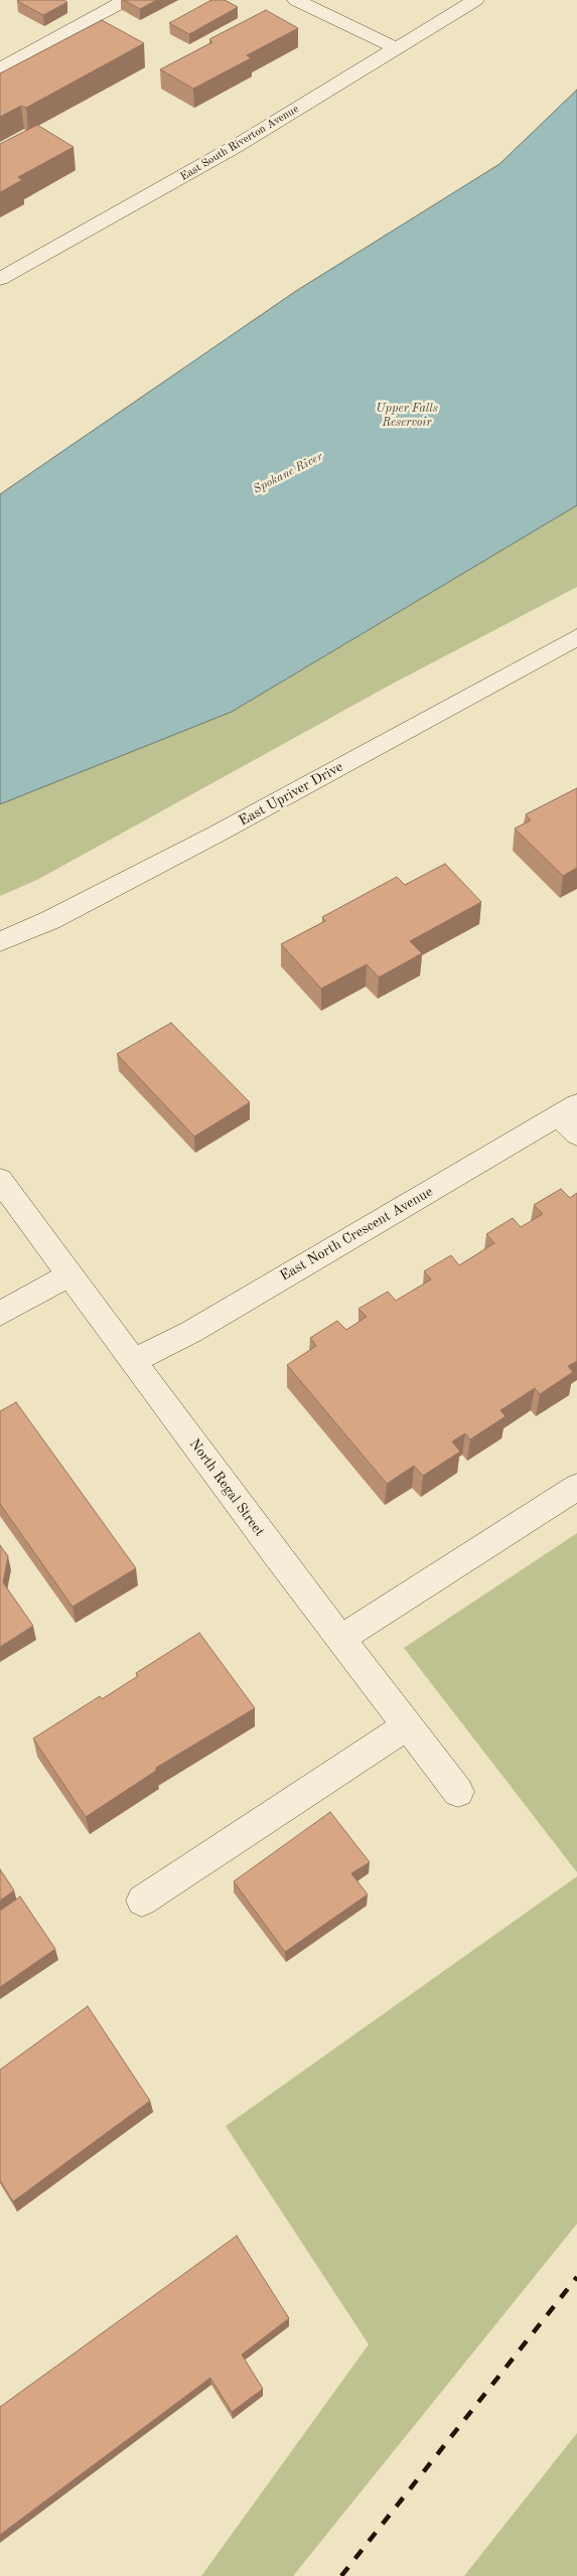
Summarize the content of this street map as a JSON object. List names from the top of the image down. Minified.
{"streets":{"street":["East South Riverton Avenue","East Upriver Drive","East North Crescent Avenue","North Regal Street"]},"crossings":[["East North Crescent Avenue","North Regal Street"]],"water":["Upper Falls Reservoir","Spokane River"]}
